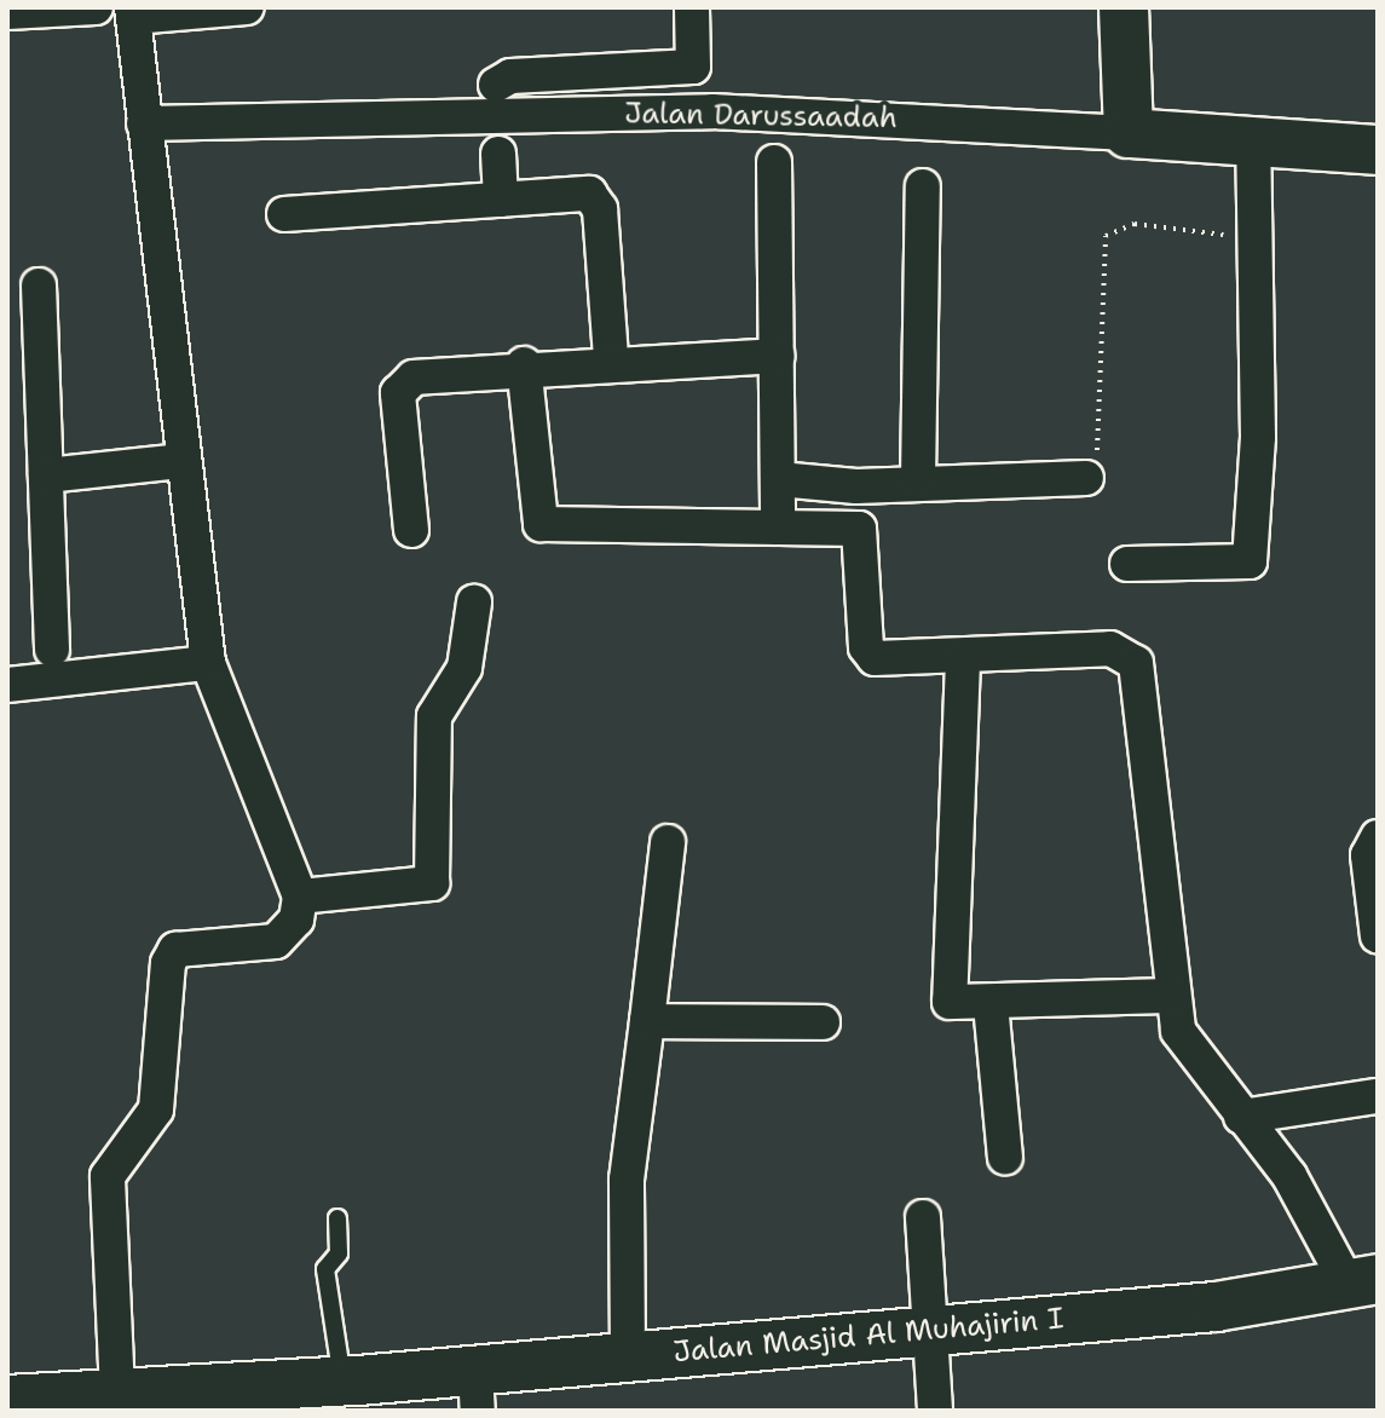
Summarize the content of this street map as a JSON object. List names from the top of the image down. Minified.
{"streets":{"street":["Jalan Darussaadah","Jalan Masjid Al Muhajirin I"]}}
